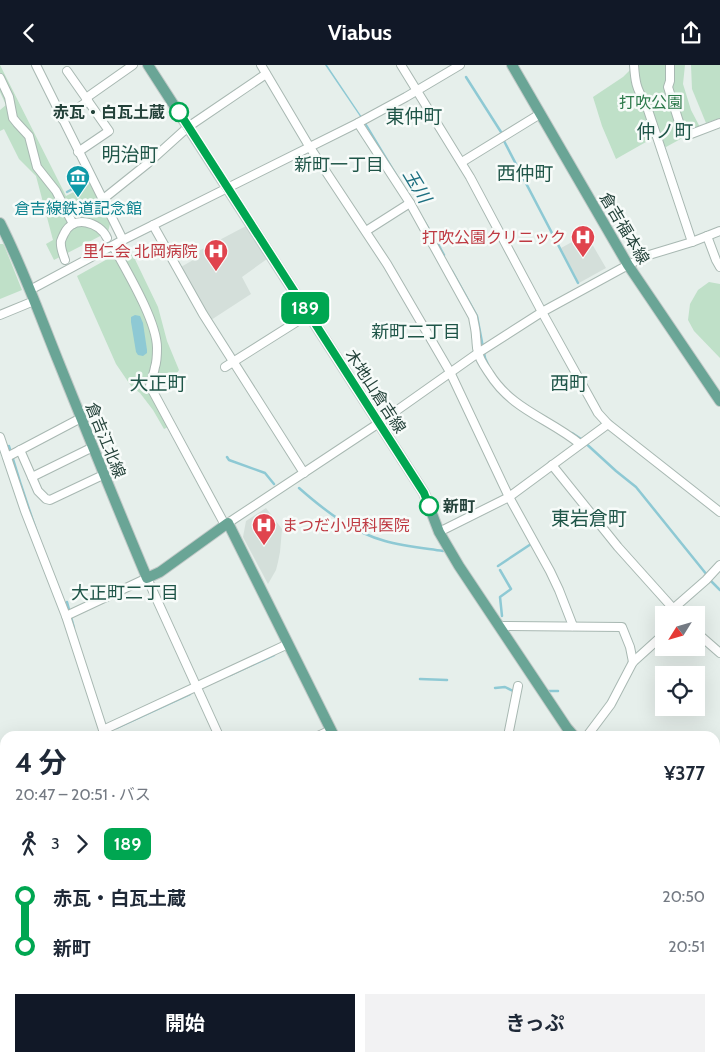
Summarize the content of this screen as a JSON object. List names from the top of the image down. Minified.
{"streets":{"main road":["倉吉福本線","木地山倉吉線","倉吉江北線"]},"districts":["東仲町","仲ノ町","明治町","新町一丁目","西仲町","新町二丁目","大正町","西町","東岩倉町","大正町二丁目"],"water":["玉川"],"parks":["打吹公園"],"places":{"other":["赤瓦・白瓦土蔵","新町"],"museum":["倉吉線鉄道記念館"],"hospital":["打吹公園クリニック","里仁会 北岡病院","まつだ小児科医院"]},"lines":["bus line 189"],"north":"bottom left","page":{"header":"Viabus","on_map":"189","heading":["4 分","20:47 – 20:51 · バス","¥377"],"legs":["3","189"],"list":[{"name":"赤瓦・白瓦土蔵","value":"20:50"},{"name":"新町","value":"20:51"}],"buttons":["開始","きっぷ"]}}
